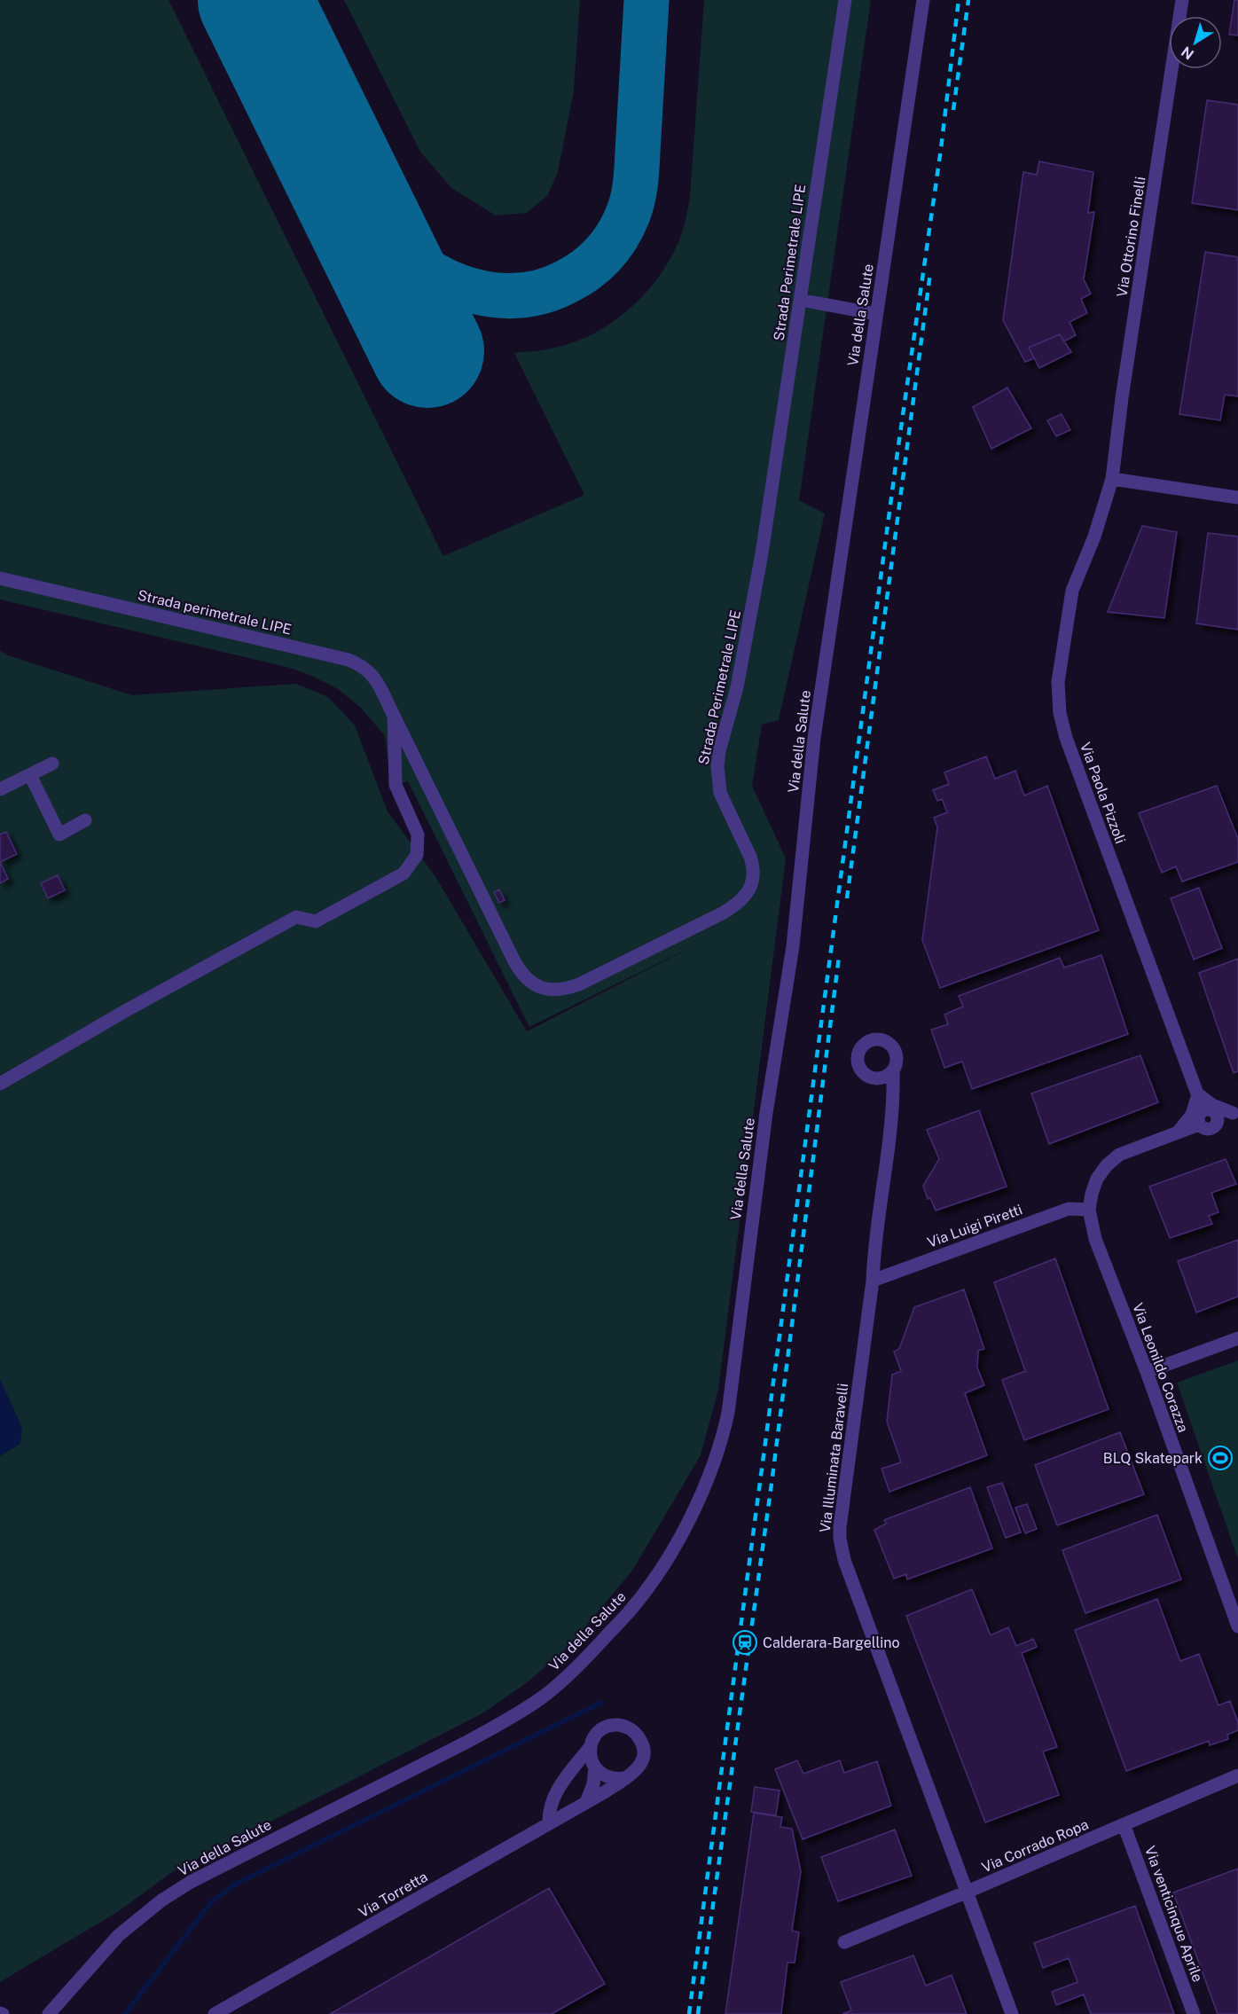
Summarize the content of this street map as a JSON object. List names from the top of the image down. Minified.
{"streets":{"street":["Via Ottorino Finelli","Strada Perimetrale LIPE","Via della Salute","Strada perimetrale LIPE","Via Paola Pizzoli","Via Luigi Piretti","Via Leonildo Corazza","Via Illuminata Baravelli","Via Corrado Ropa","Via Torretta","Via venticinque Aprile"]},"crossings":[["Via Ottorino Finelli","Via Paola Pizzoli"],["Strada Perimetrale LIPE","Strada perimetrale LIPE"],["Via Luigi Piretti","Via Leonildo Corazza"],["Via Luigi Piretti","Via Illuminata Baravelli"],["Via Illuminata Baravelli","Via Corrado Ropa"],["Via Corrado Ropa","Via venticinque Aprile"]],"places":{"sports":["BLQ Skatepark"],"station":["Calderara-Bargellino"]},"north":"bottom left"}
